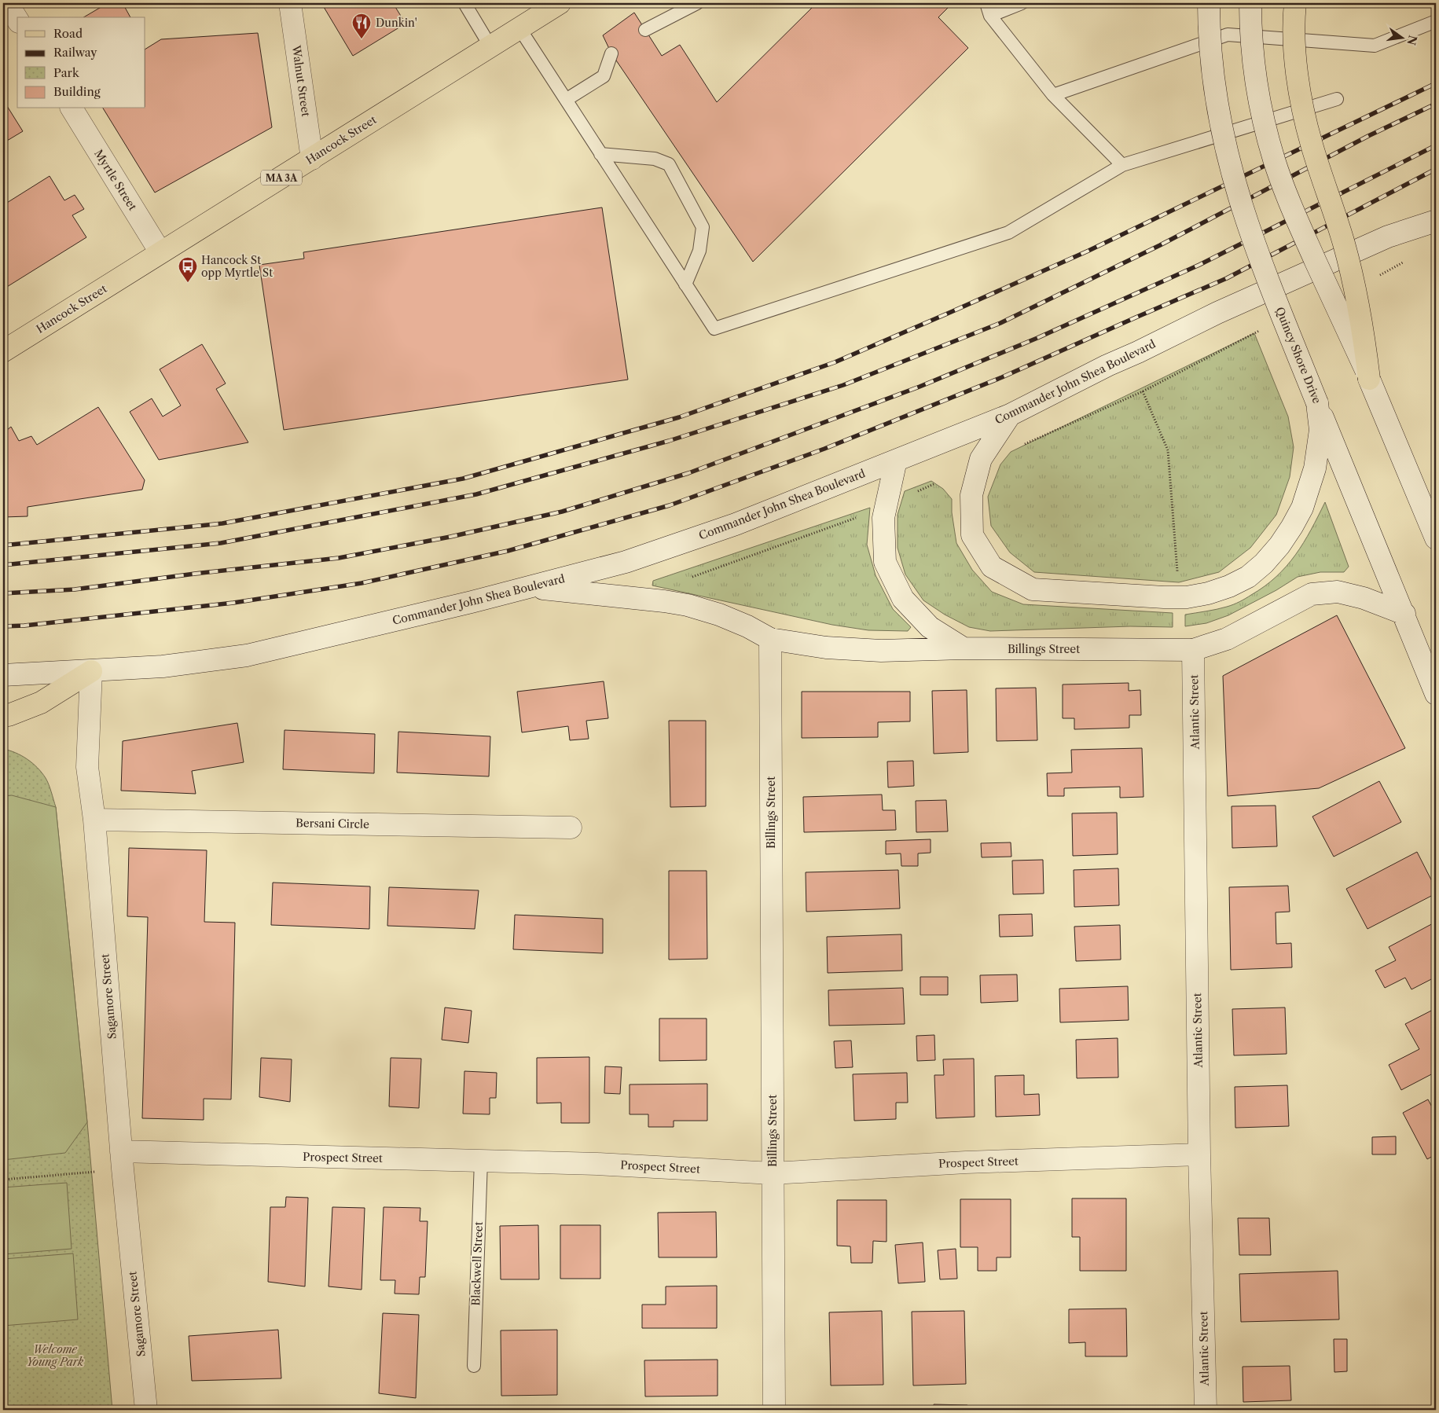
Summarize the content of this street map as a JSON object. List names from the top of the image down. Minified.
{"streets":{"main road":["Hancock Street","MA 3A"],"street":["Walnut Street","Myrtle Street","Quincy Shore Drive","Commander John Shea Boulevard","Billings Street","Atlantic Street","Bersani Circle","Sagamore Street","Prospect Street"],"lane":["Blackwell Street"]},"crossings":[["Walnut Street","Hancock Street"],["Hancock Street","Myrtle Street"],["Quincy Shore Drive","Billings Street"],["Commander John Shea Boulevard","Sagamore Street"],["Billings Street","Atlantic Street"],["Billings Street","Prospect Street"],["Atlantic Street","Prospect Street"],["Bersani Circle","Sagamore Street"],["Sagamore Street","Prospect Street"],["Prospect Street","Blackwell Street"]],"parks":["Welcome Young Park"],"places":{"restaurant":["Dunkin'"],"bus stop":["Hancock St opp Myrtle St"]},"legend":["Road","Railway","Park","Building"],"north":"right"}
